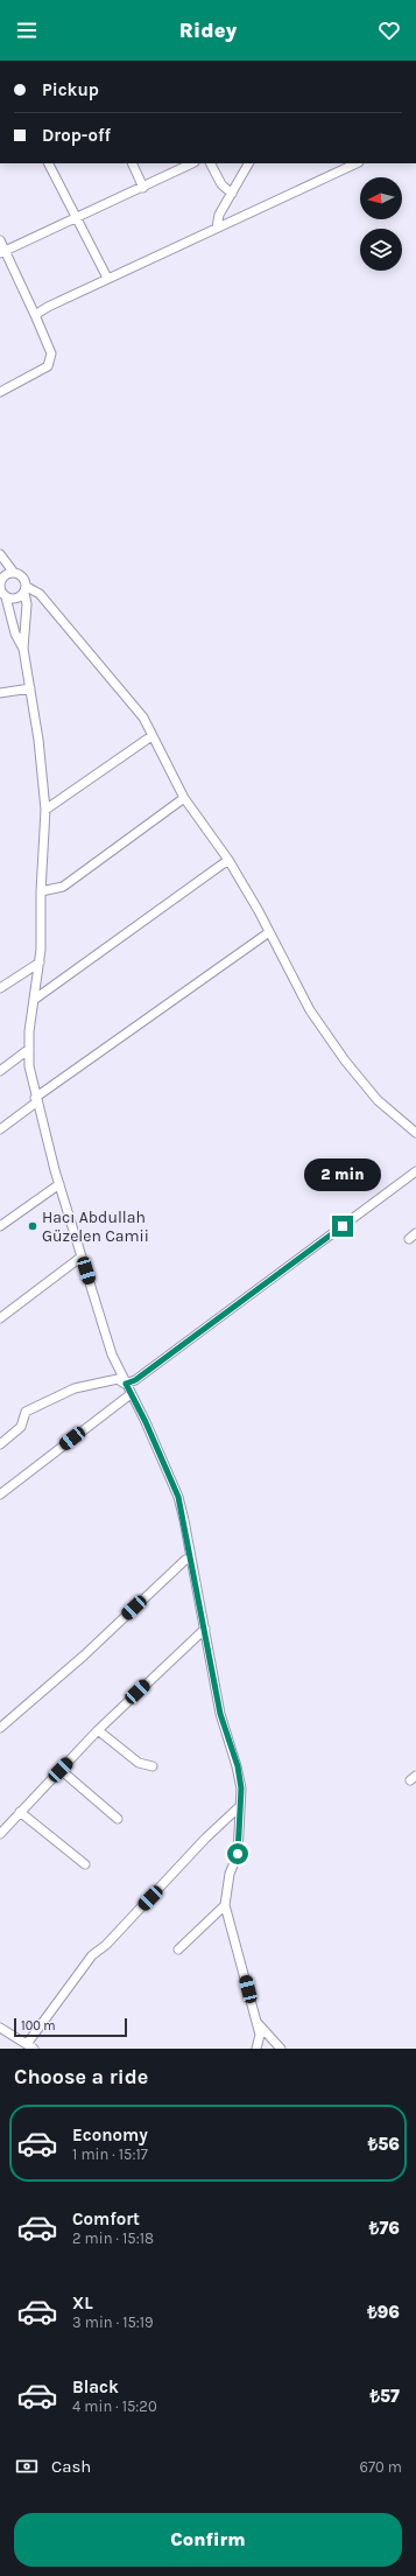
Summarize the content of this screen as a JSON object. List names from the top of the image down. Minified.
{"places":["Hacı Abdullah Güzelen Camii"],"scale_bar":"100 m","north":"left","page":{"header":"Ridey","banner":["Pickup","Drop-off"],"bubble":"2 min","scale":"100 m","heading":"Choose a ride","list":[{"name":"Economy","note":"1 min · 15:17","value":"₺56"},{"name":"Comfort","note":"2 min · 15:18","value":"₺76"},{"name":"XL","note":"3 min · 15:19","value":"₺96"},{"name":"Black","note":"4 min · 15:20","value":"₺57"}],"pay":["Cash","670 m"],"buttons":"Confirm"}}
